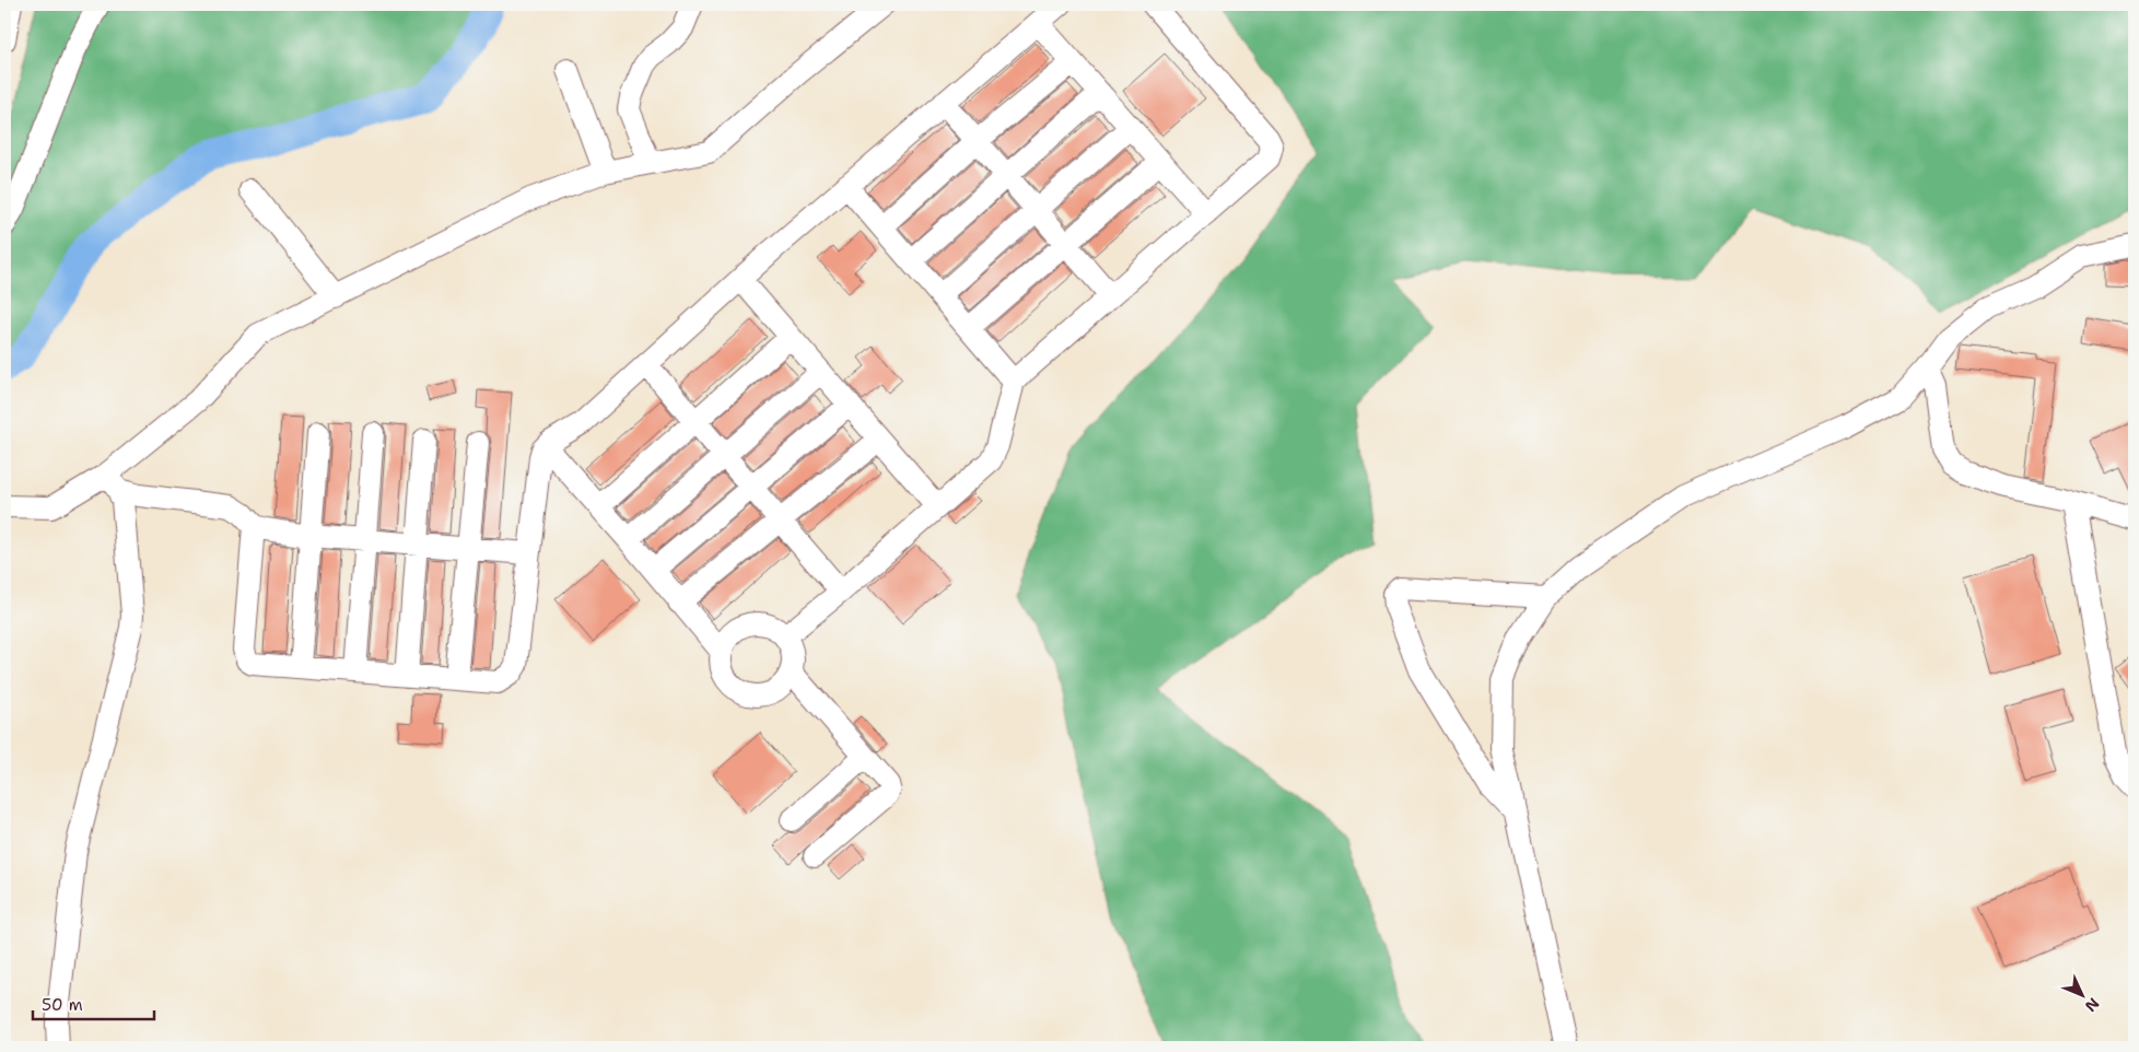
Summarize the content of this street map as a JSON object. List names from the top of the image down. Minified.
{"scale_bar":"50 m","north":"bottom right"}
